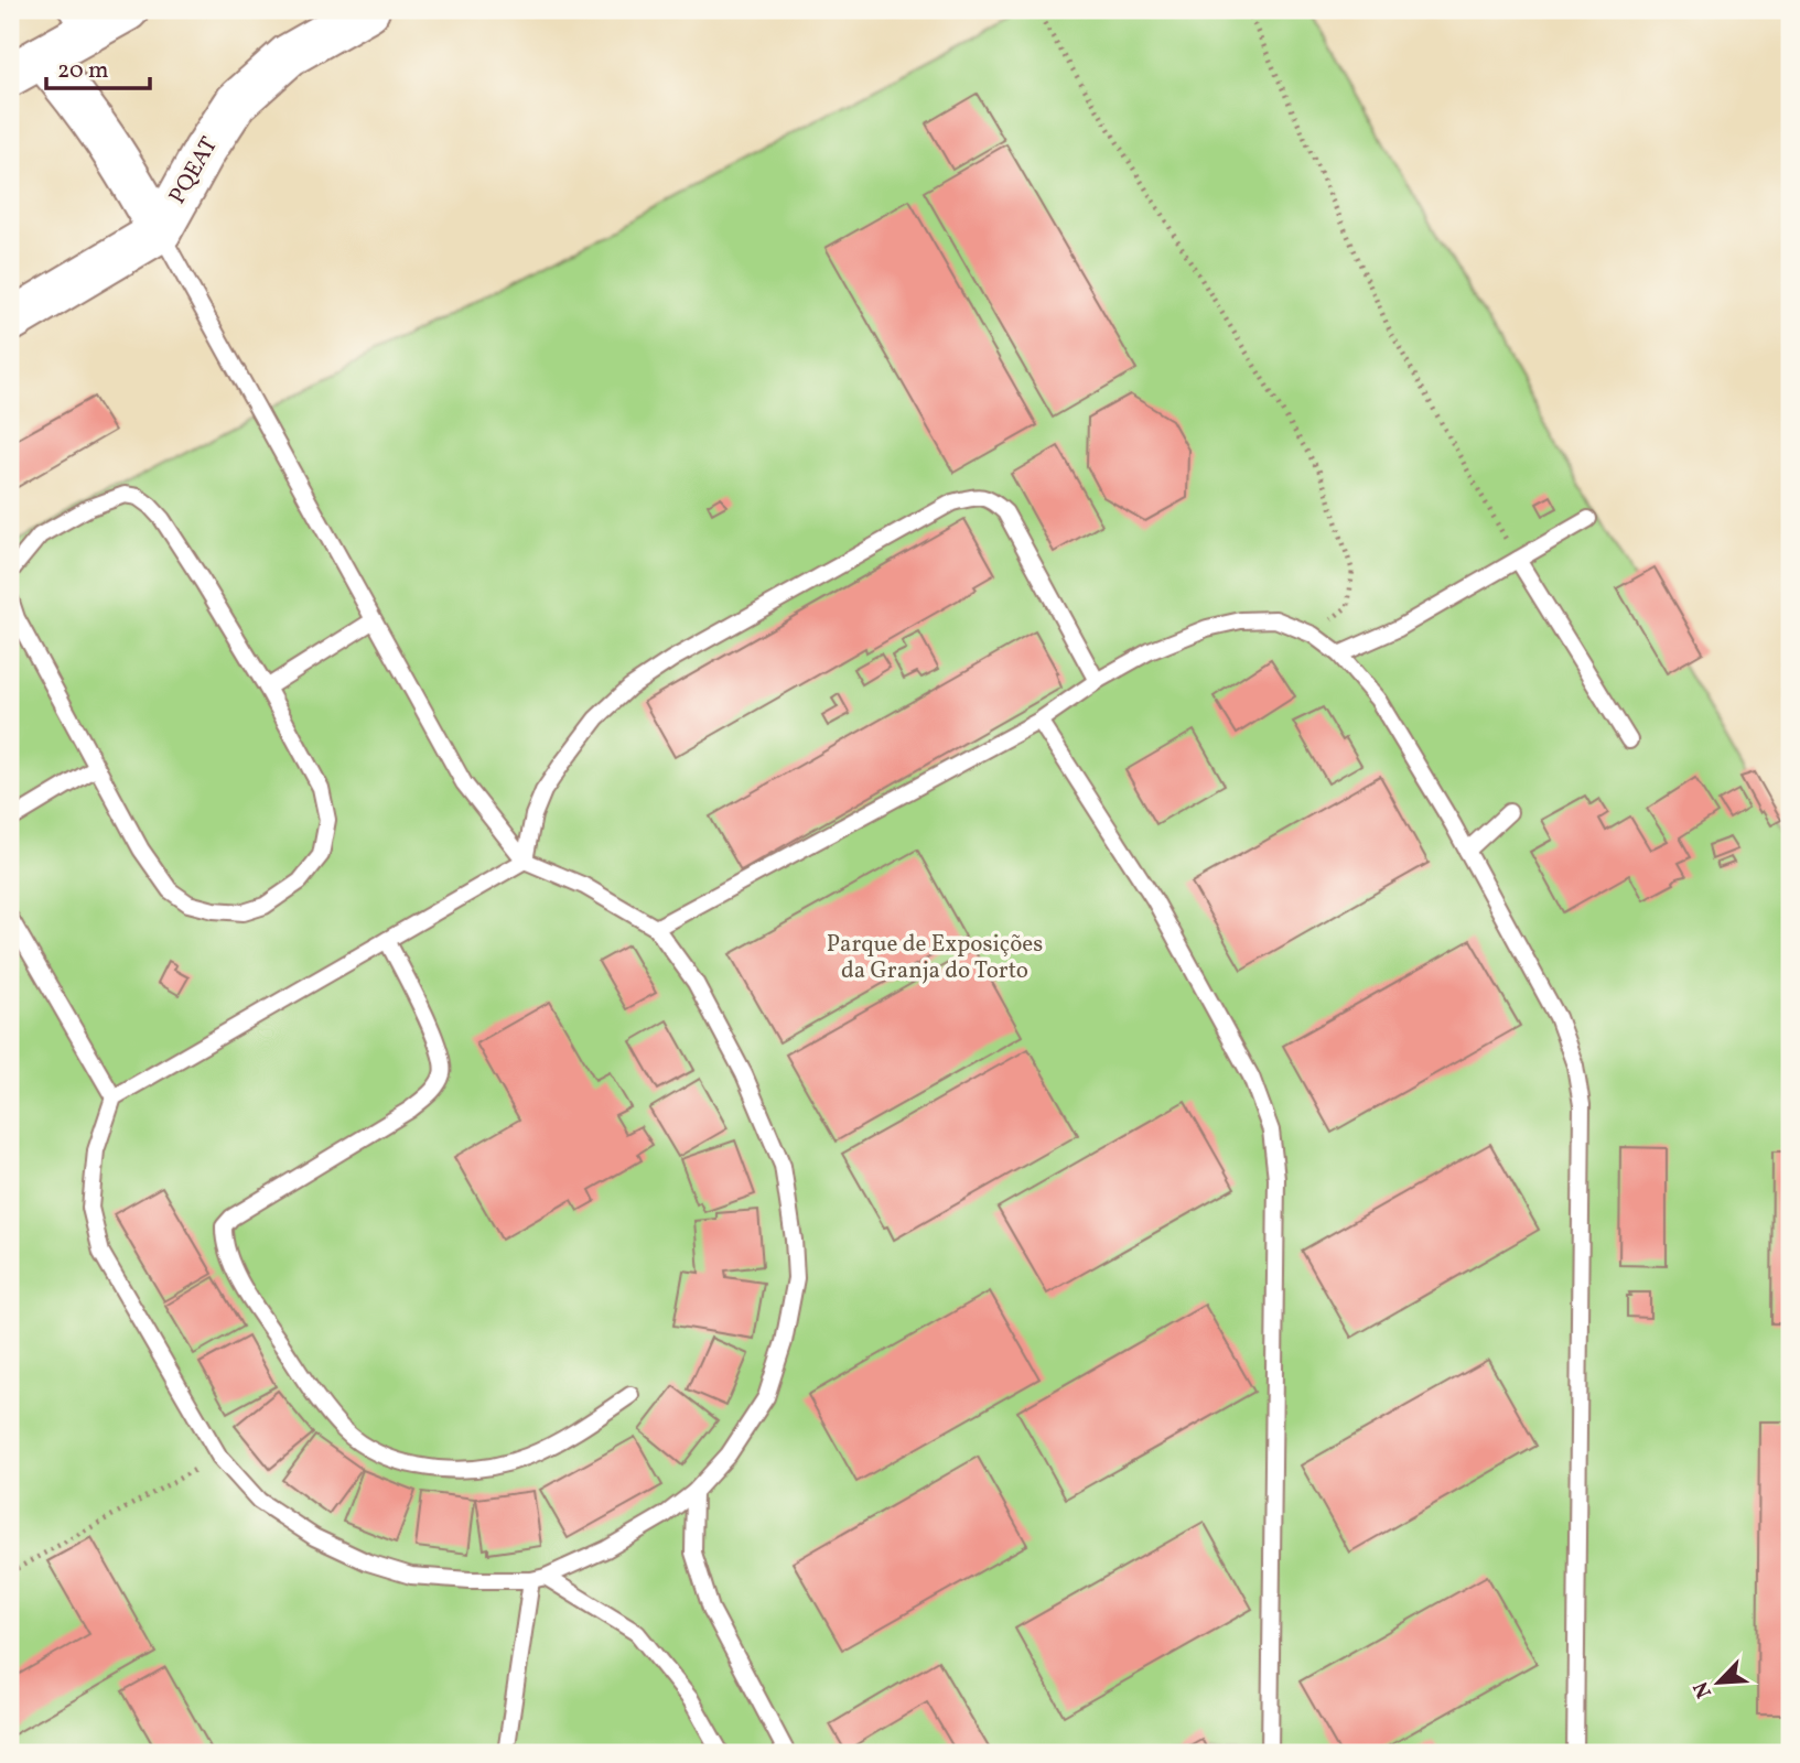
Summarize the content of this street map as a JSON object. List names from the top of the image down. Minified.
{"streets":{"street":["PQEAT"]},"parks":["Parque de Exposições da Granja do Torto"],"scale_bar":"20 m","north":"bottom left"}
